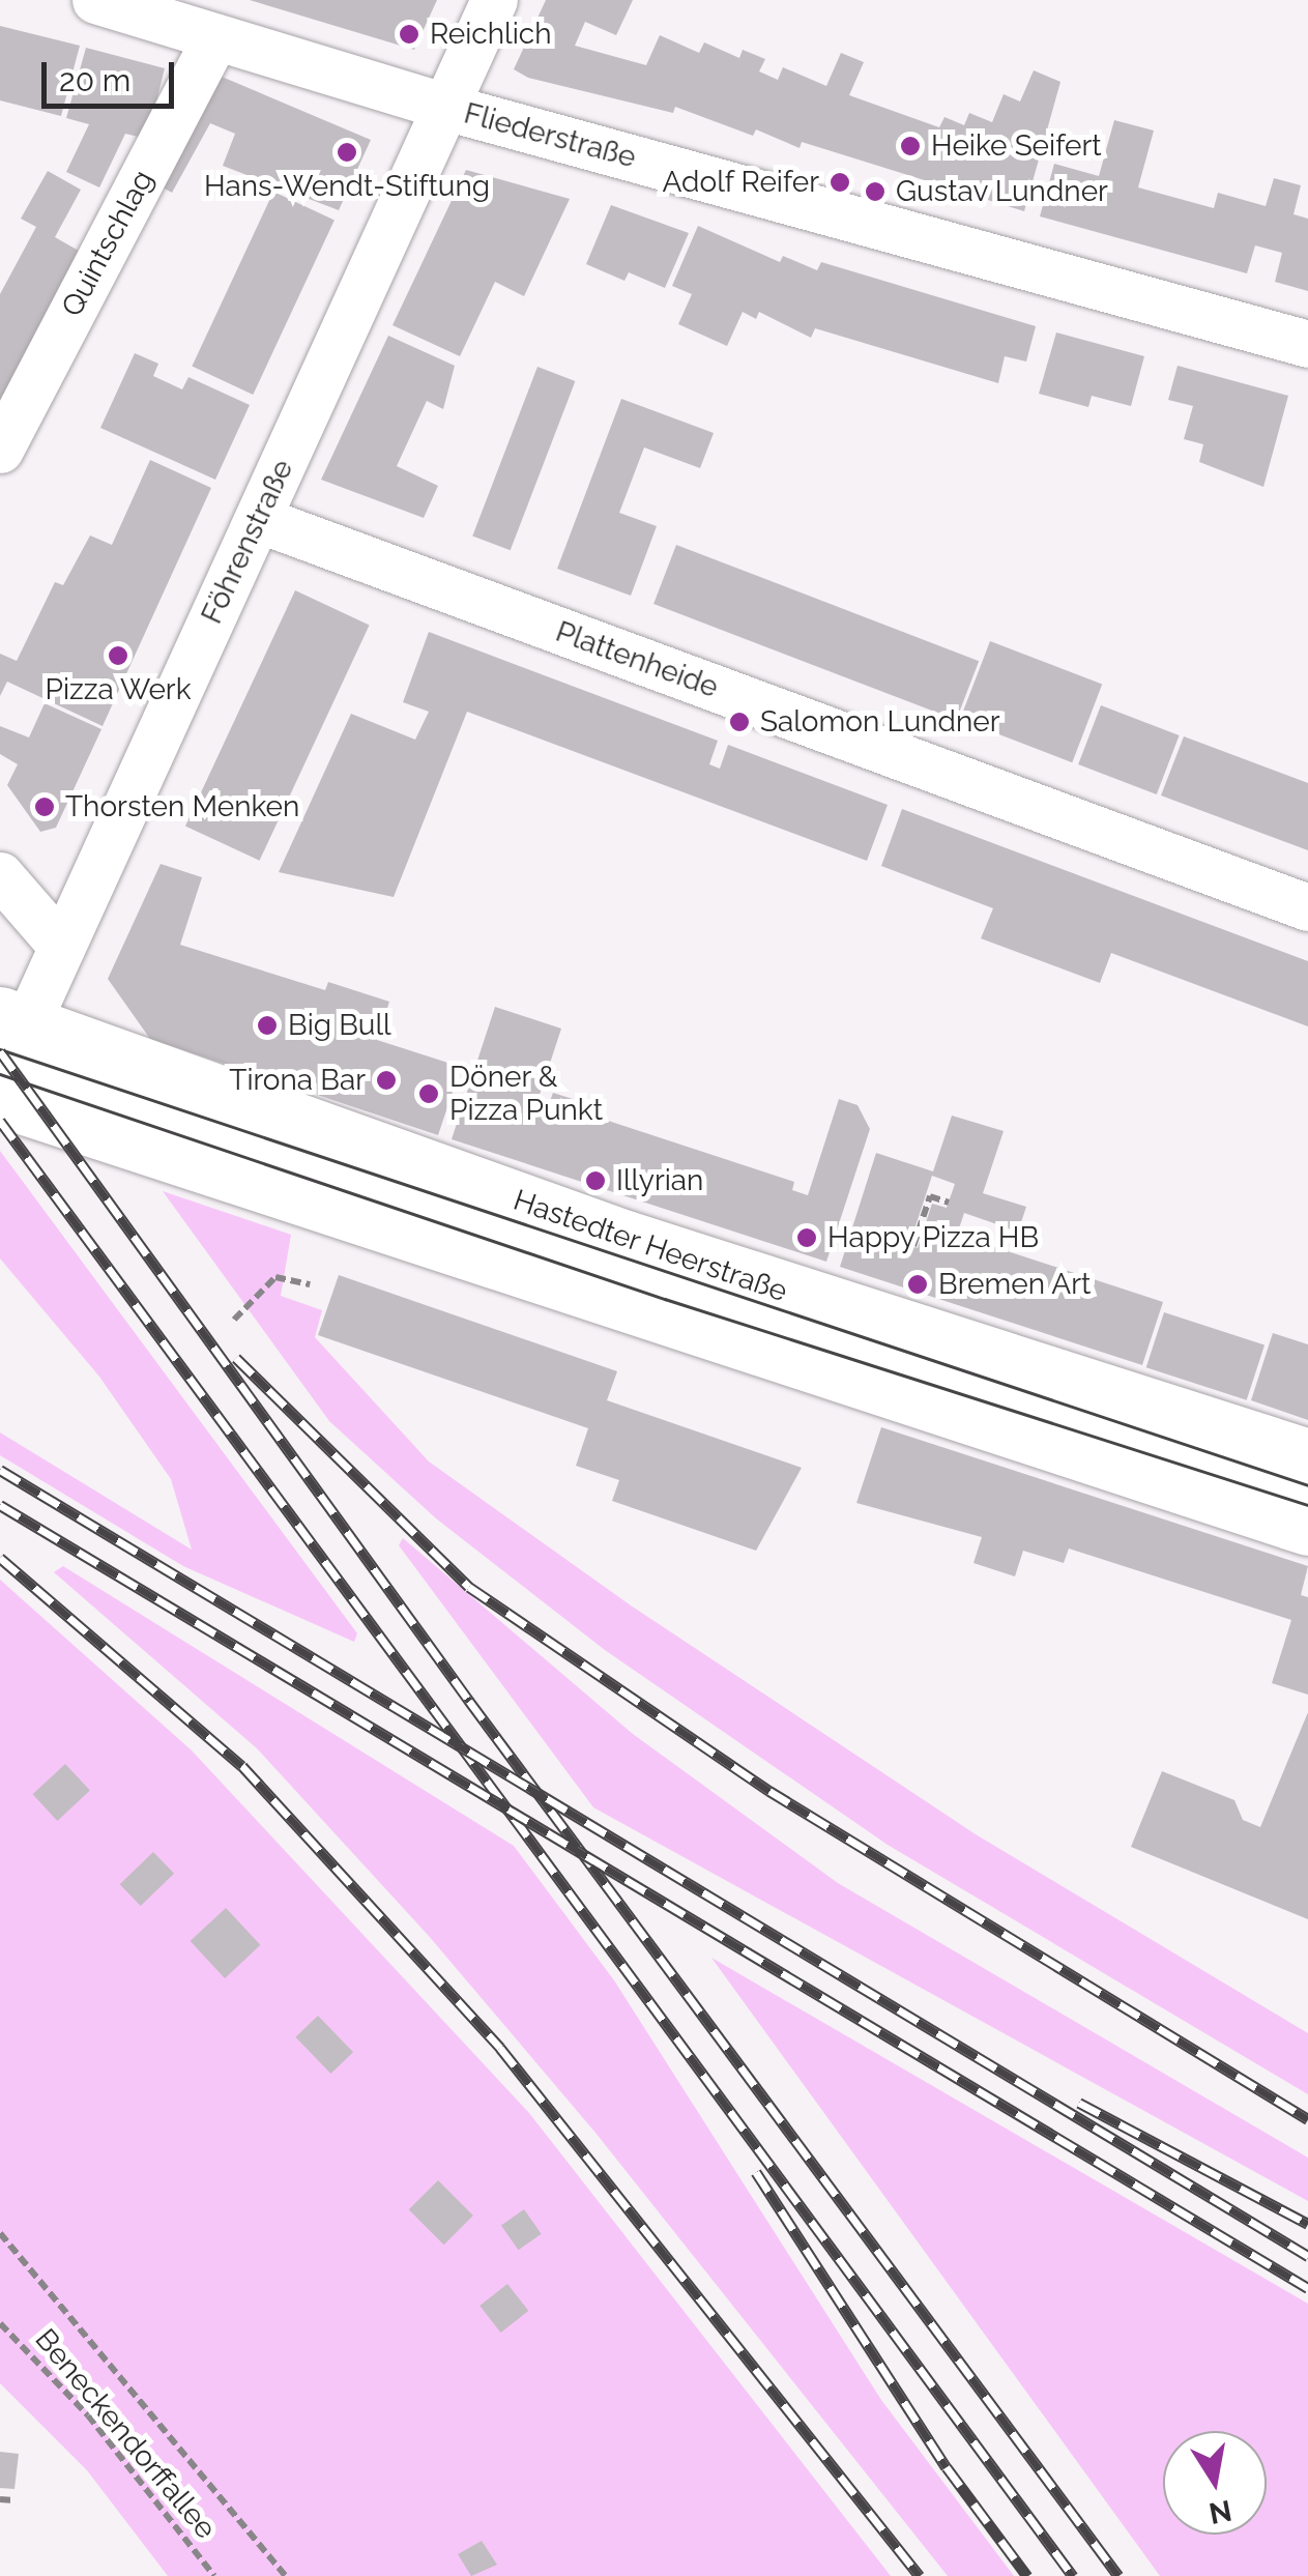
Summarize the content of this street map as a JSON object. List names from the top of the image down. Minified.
{"streets":{"main road":["Hastedter Heerstraße"],"street":["Fliederstraße","Quintschlag","Föhrenstraße","Plattenheide"],"path":["Beneckendorffallee"]},"crossings":[["Fliederstraße","Quintschlag"],["Fliederstraße","Föhrenstraße"],["Föhrenstraße","Plattenheide"],["Föhrenstraße","Hastedter Heerstraße"]],"places":["Reichlich","Heike Seifert","Hans-Wendt-Stiftung","Adolf Reifer","Gustav Lundner","Pizza Werk","Salomon Lundner","Thorsten Menken","Big Bull","Tirona Bar","Döner & Pizza Punkt","Illyrian","Happy Pizza HB","Bremen Art"],"scale_bar":"20 m","north":"bottom"}
